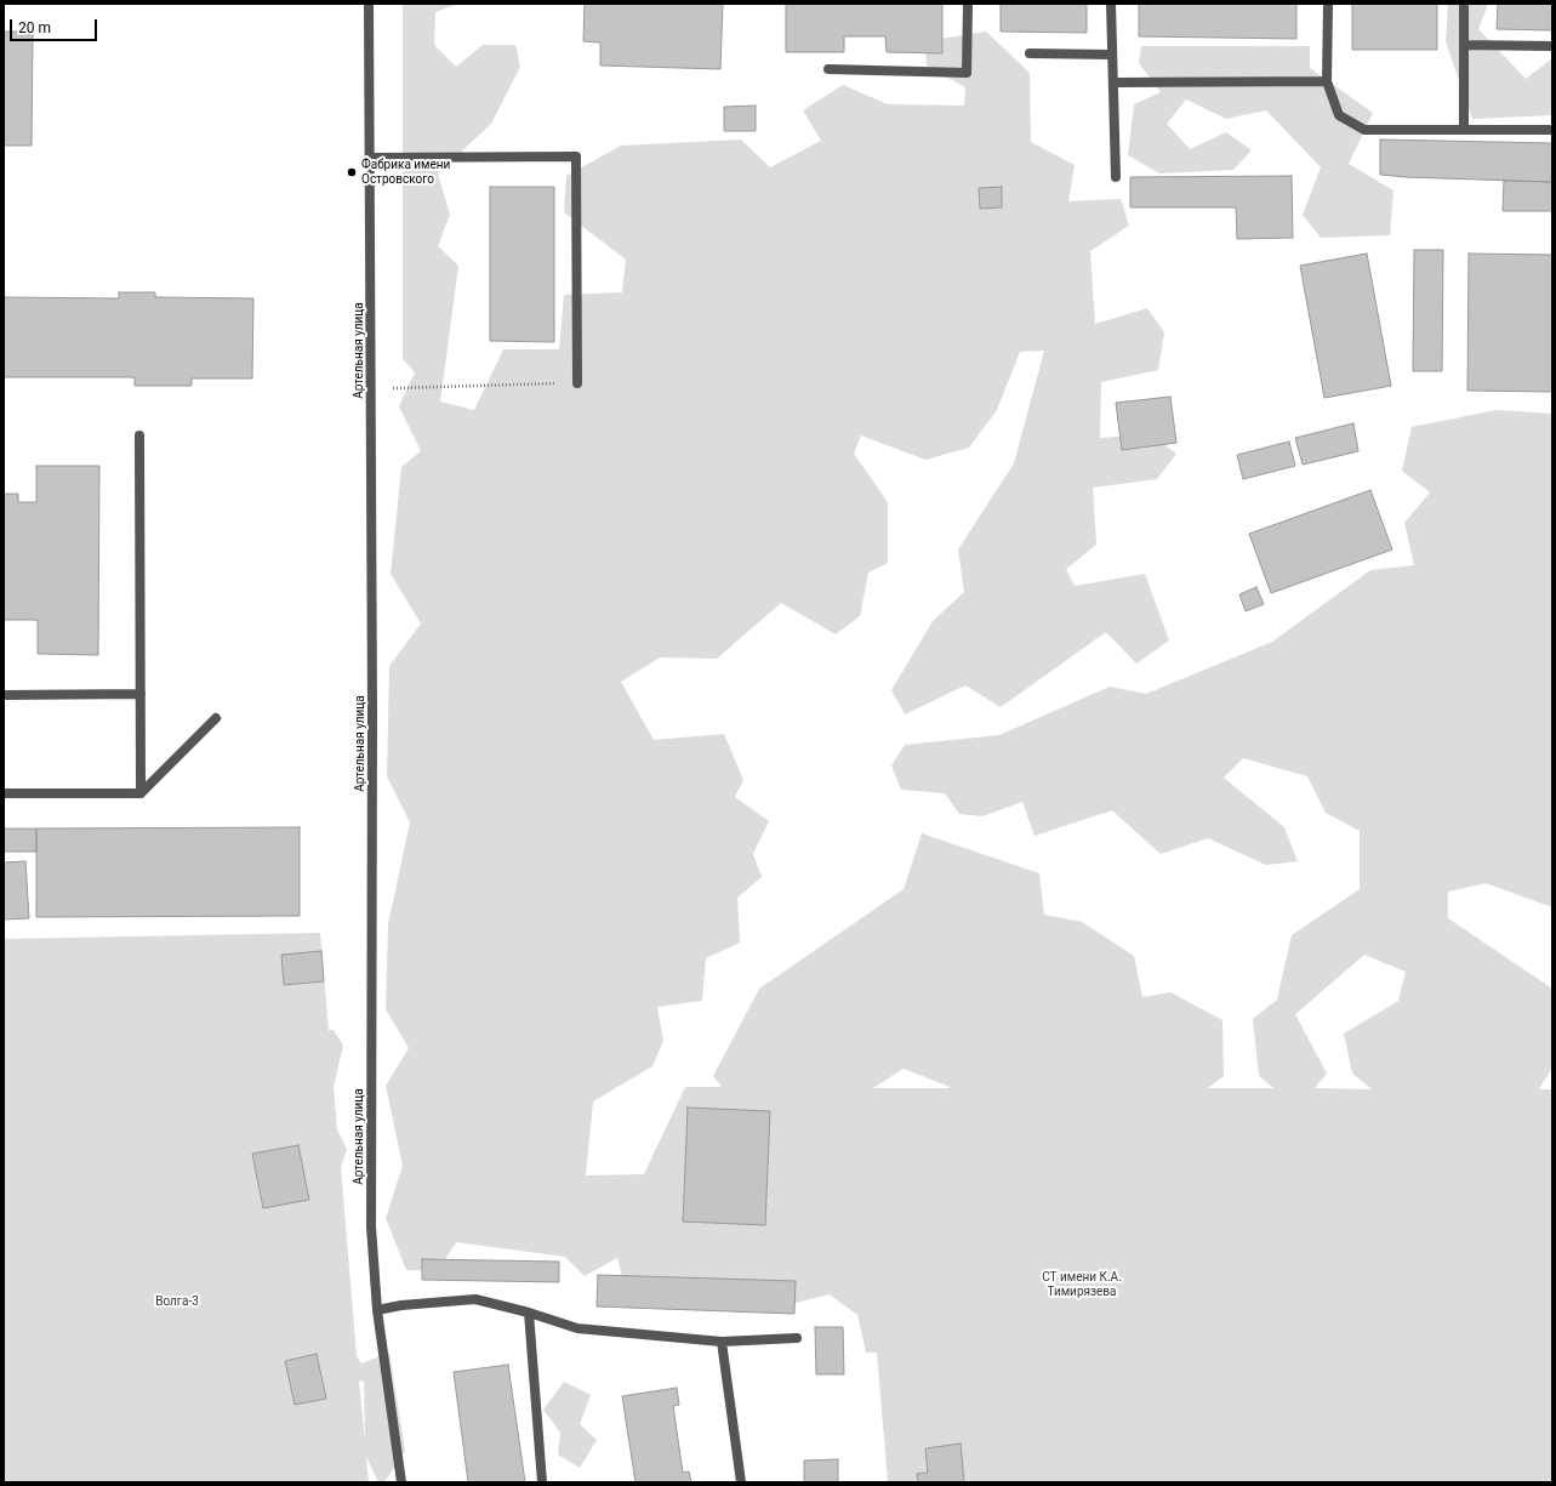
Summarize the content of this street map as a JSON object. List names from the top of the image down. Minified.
{"streets":{"street":["Артельная улица"]},"parks":["СТ имени К.А. Тимирязева","Волга-3"],"places":["Фабрика имени Островского"],"scale_bar":"20 m"}
